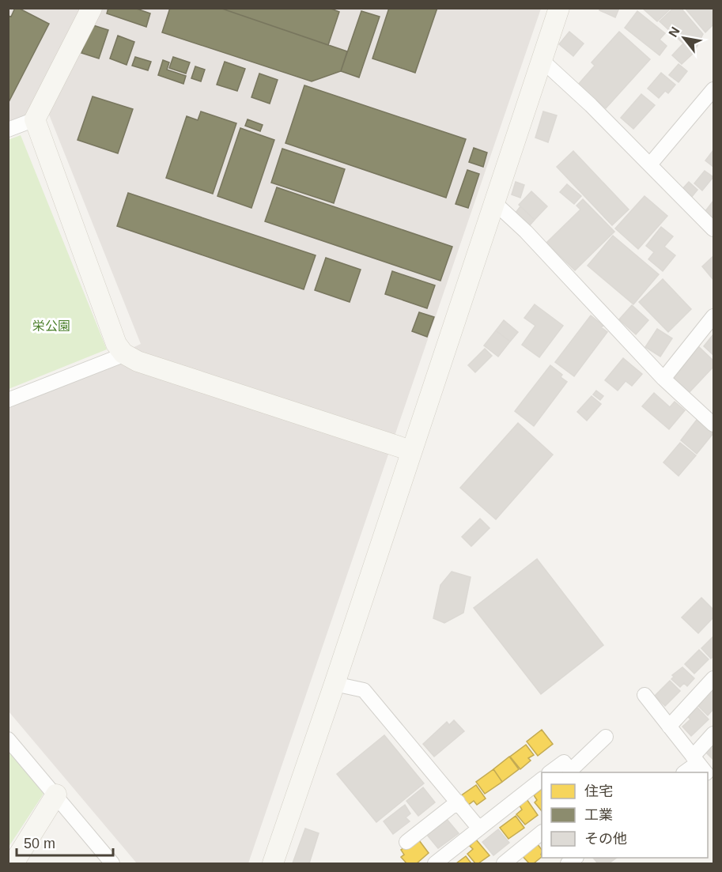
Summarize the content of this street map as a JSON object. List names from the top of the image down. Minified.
{"parks":["栄公園"],"legend":["住宅","工業","その他"],"scale_bar":"50 m","north":"top left"}
